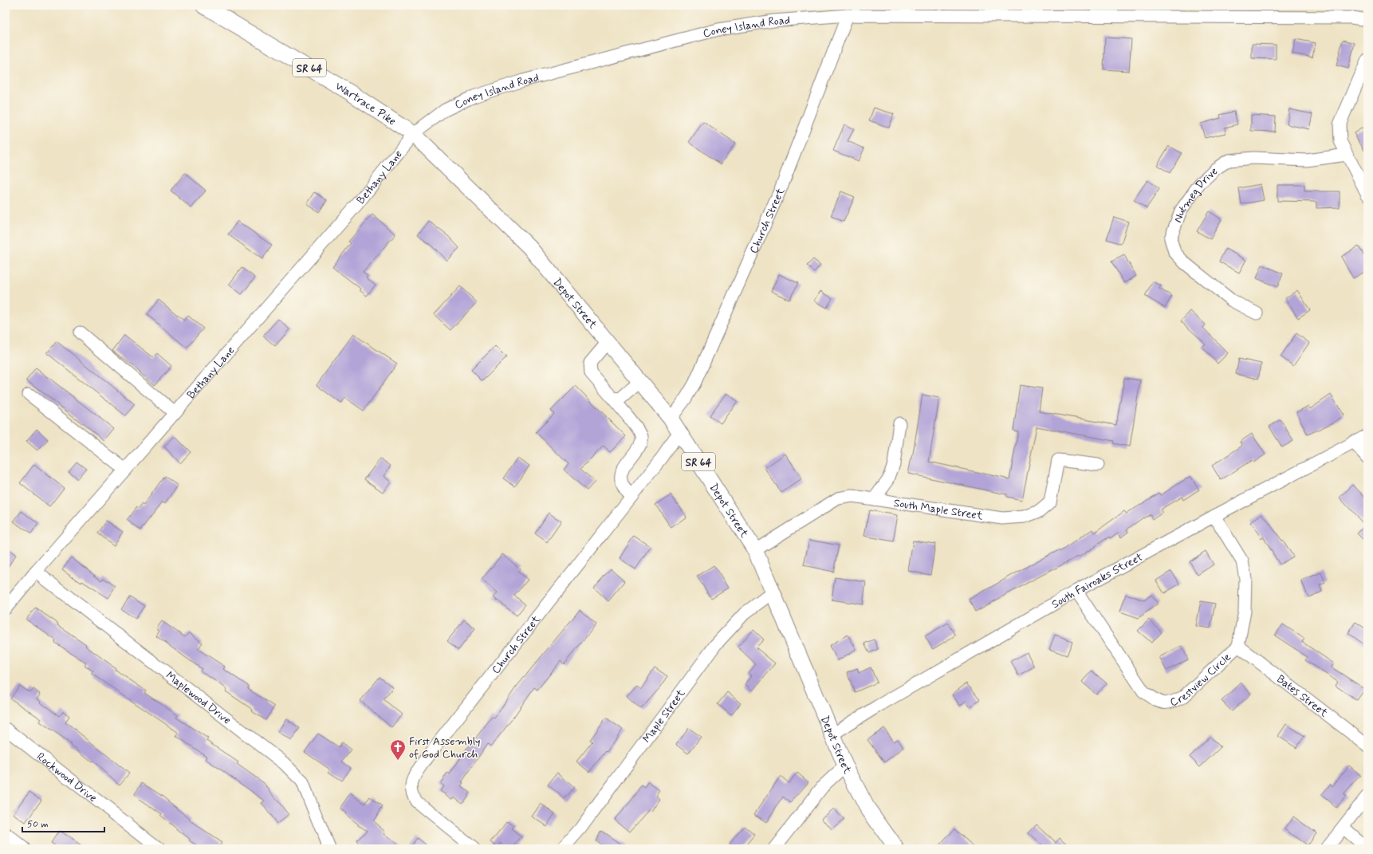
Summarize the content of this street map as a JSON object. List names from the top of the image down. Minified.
{"streets":{"main road":["SR 64","Wartrace Pike","Depot Street"],"street":["Coney Island Road","Bethany Lane","Nutmeg Drive","Church Street","South Maple Street","South Fairoaks Street","Crestview Circle","Bates Street","Maplewood Drive","Maple Street","Rockwood Drive"]},"crossings":[["Coney Island Road","Wartrace Pike"],["Coney Island Road","Bethany Lane"],["Coney Island Road","Church Street"],["Coney Island Road","Depot Street"],["Wartrace Pike","Bethany Lane"],["Wartrace Pike","Depot Street"],["Bethany Lane","Depot Street"],["Bethany Lane","Maplewood Drive"],["Church Street","Depot Street"],["Depot Street","South Maple Street"],["Depot Street","South Fairoaks Street"],["Depot Street","Maple Street"],["South Fairoaks Street","Crestview Circle"],["Crestview Circle","Bates Street"]],"places":{"church":["First Assembly of God Church"]},"scale_bar":"50 m"}
